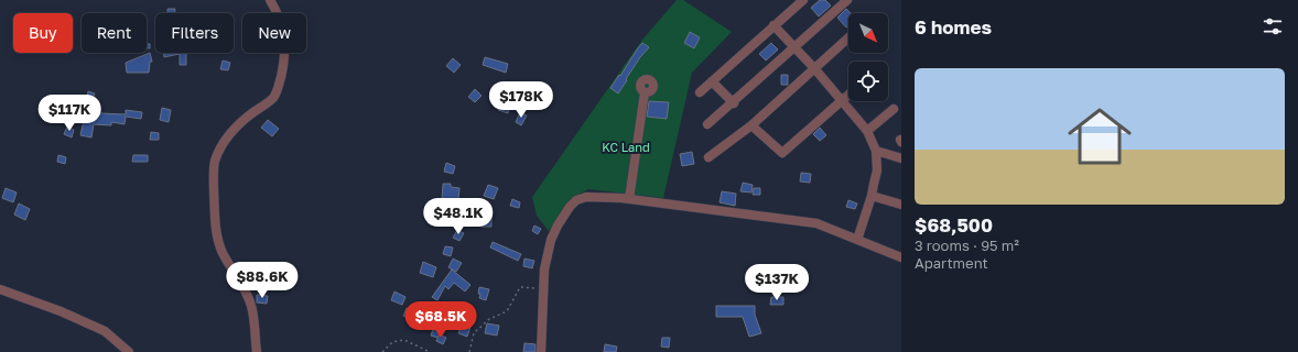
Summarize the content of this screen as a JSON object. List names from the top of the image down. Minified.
{"parks":["KC Land"],"north":"bottom right","page":{"heading":"6 homes","chip":["Buy","Rent","Filters","New"],"list":[{"name":"$68,500","note":"3 rooms · 95 m² · Apartment"}],"price":["$178K","$117K","$48.1K","$88.6K","$137K","$68.5K"]}}
